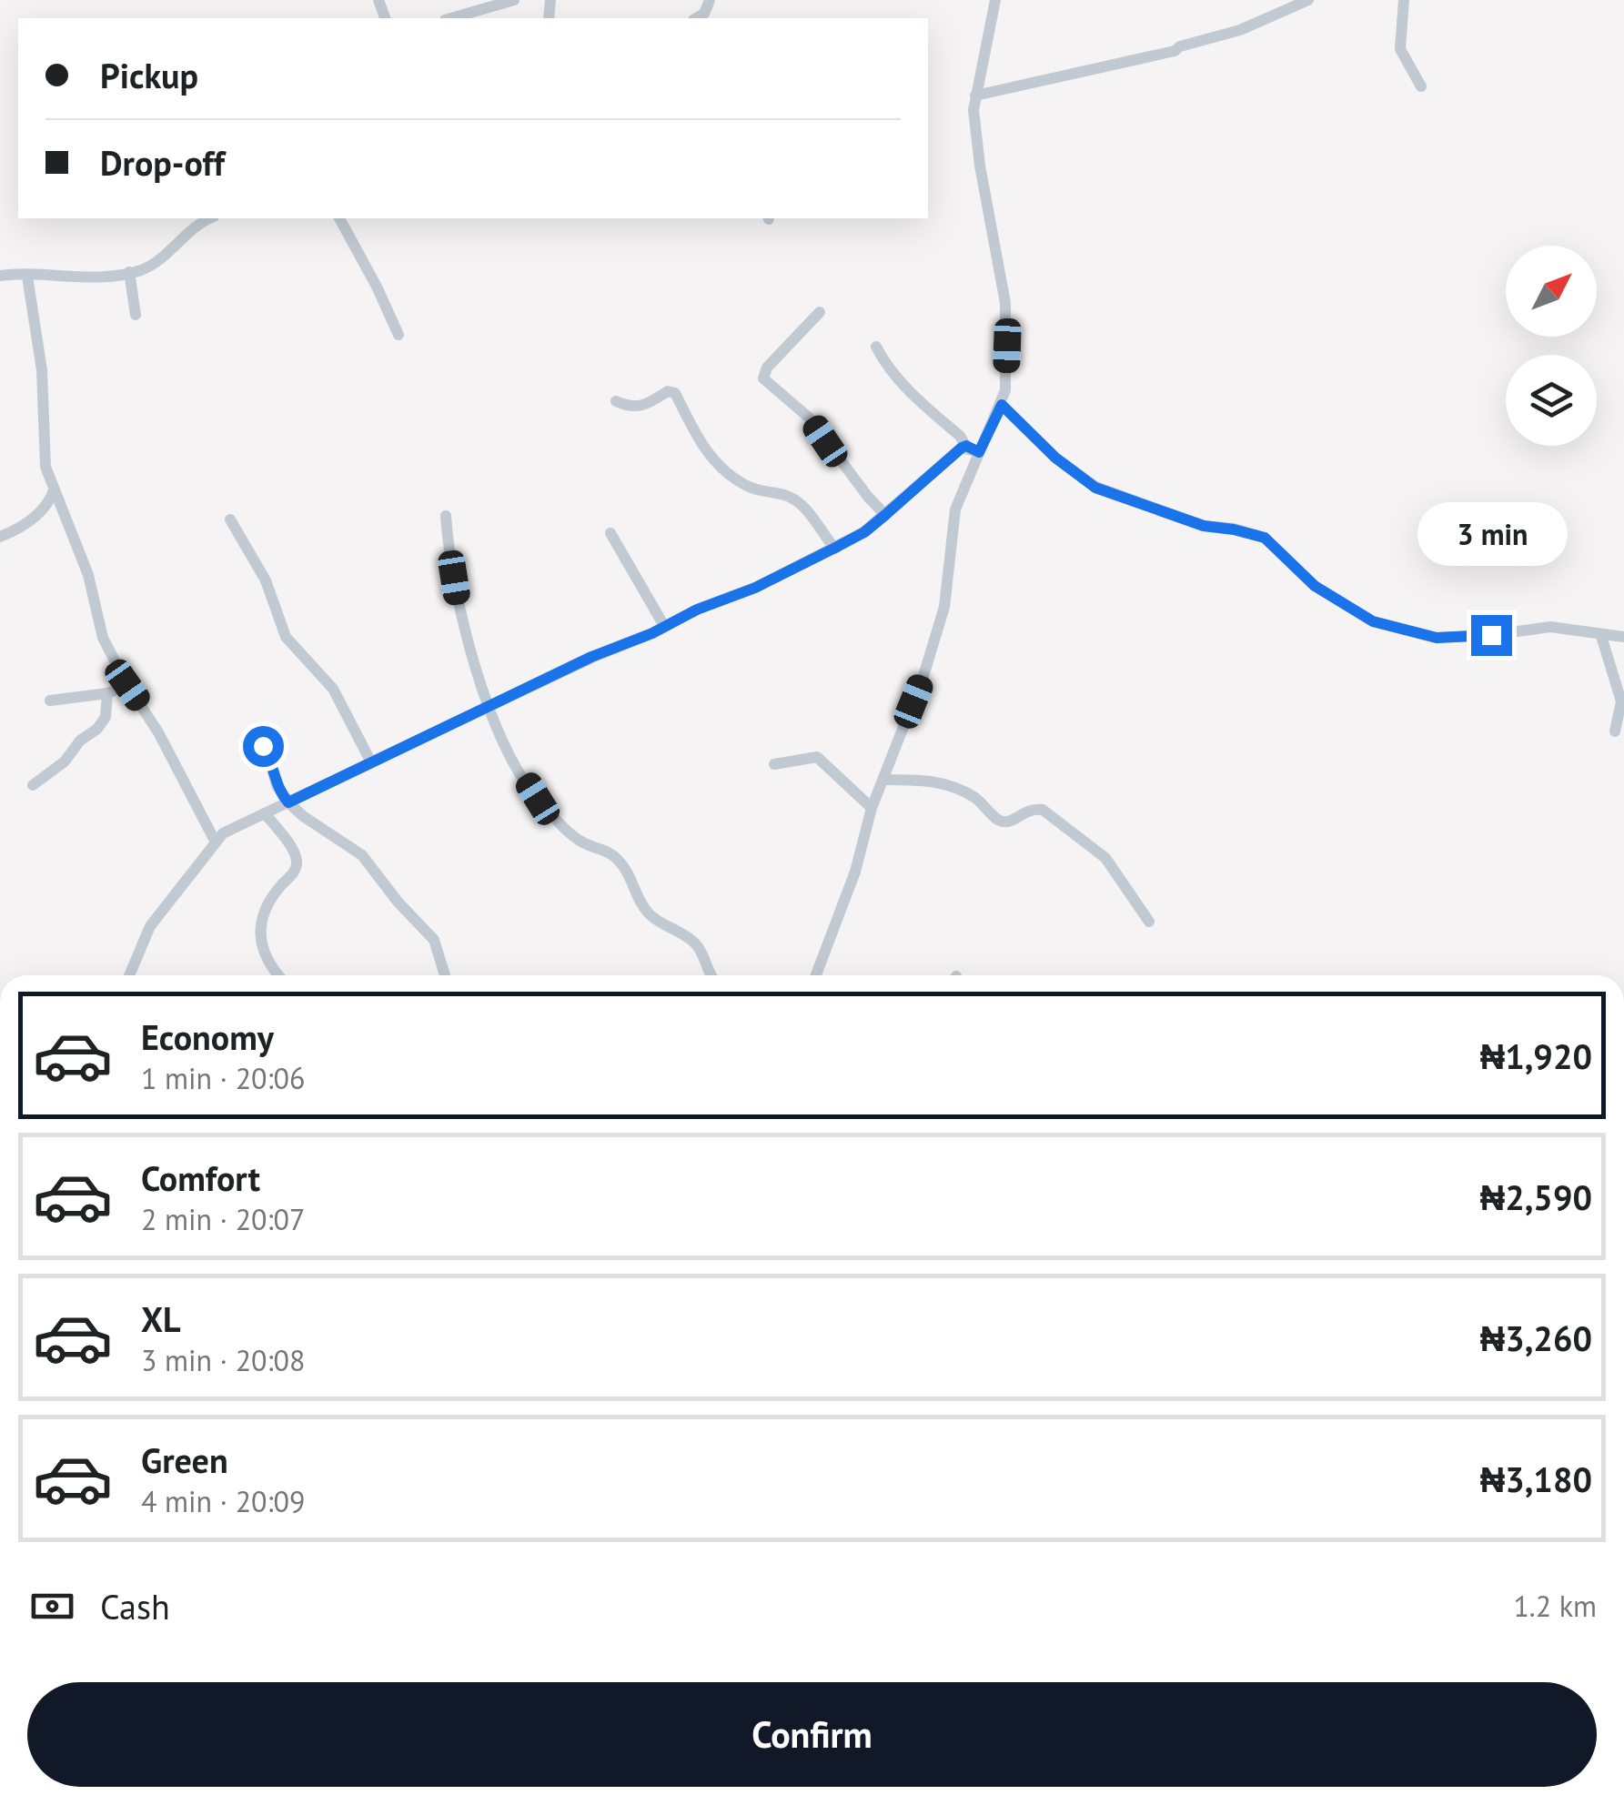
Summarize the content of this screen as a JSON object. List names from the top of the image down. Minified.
{"north":"top right","page":{"banner":["Pickup","Drop-off"],"bubble":"3 min","list":[{"name":"Economy","note":"1 min · 20:06","value":"₦1,920"},{"name":"Comfort","note":"2 min · 20:07","value":"₦2,590"},{"name":"XL","note":"3 min · 20:08","value":"₦3,260"},{"name":"Green","note":"4 min · 20:09","value":"₦3,180"}],"pay":["Cash","1.2 km"],"buttons":"Confirm"}}
